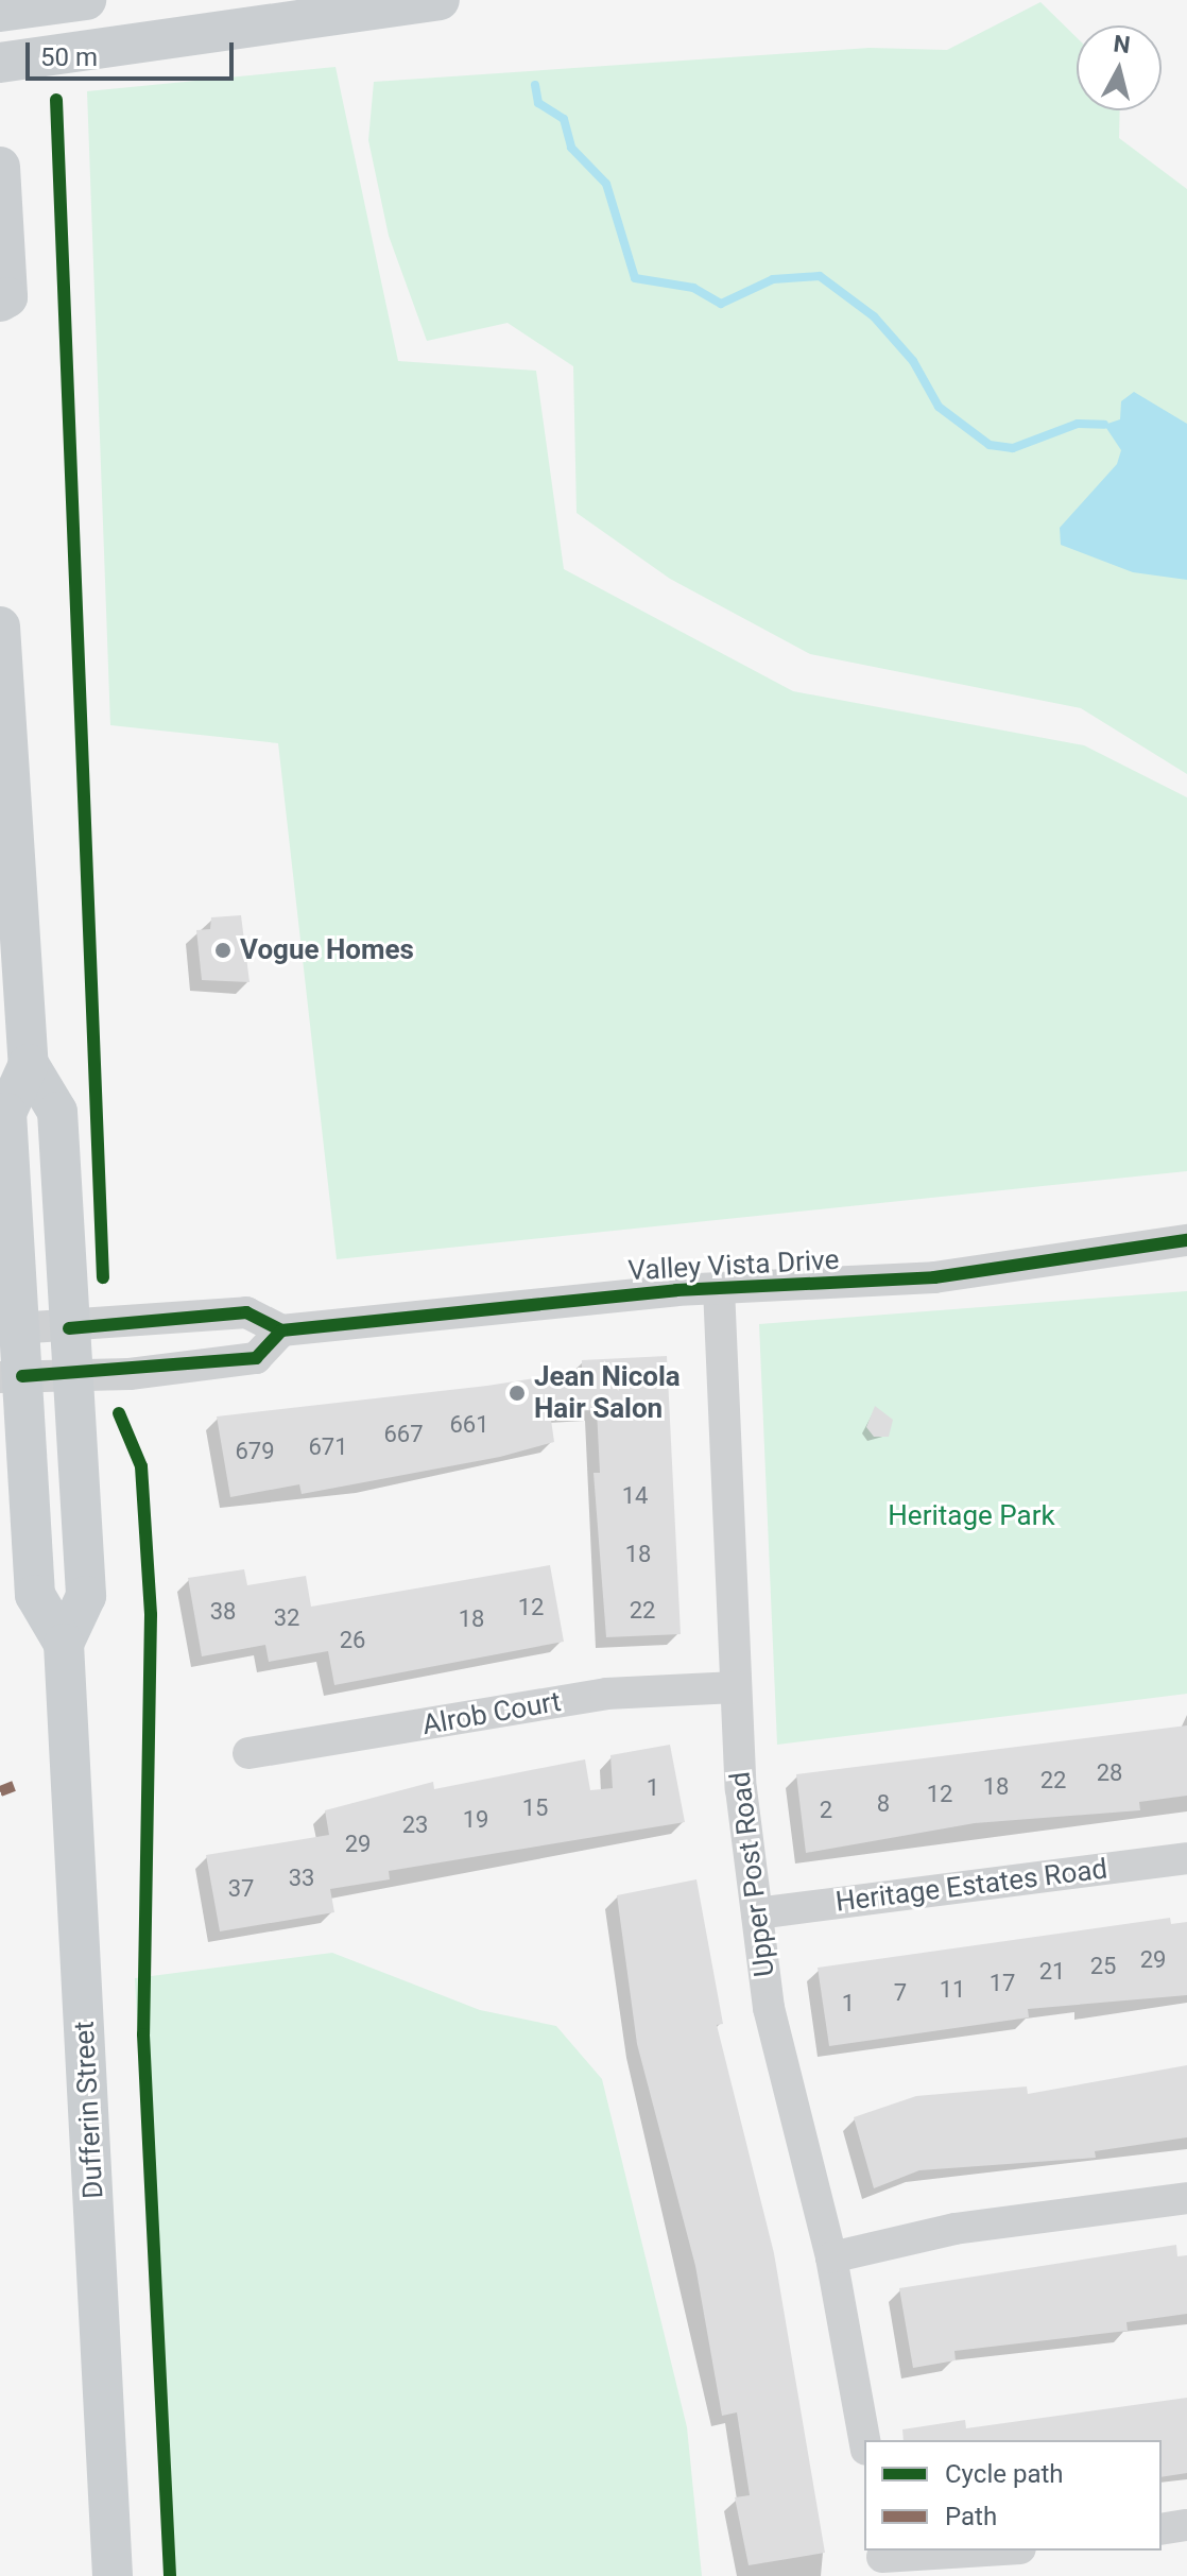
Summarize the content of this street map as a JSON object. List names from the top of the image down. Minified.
{"streets":{"main road":["Dufferin Street"],"street":["Valley Vista Drive","Alrob Court","Upper Post Road","Heritage Estates Road"]},"crossings":[["Valley Vista Drive","Upper Post Road"],["Alrob Court","Upper Post Road"],["Upper Post Road","Heritage Estates Road"]],"parks":["Heritage Park"],"places":["Vogue Homes","Jean Nicola Hair Salon"],"house_numbers":["661","667","671","679","14","18","12","22","38","32","18","26","28","22","18","1","12","8","15","2","19","23","29","33","37","29","25","21","17","11","7","1"],"legend":["Cycle path","Path"],"scale_bar":"50 m","north":"top"}
